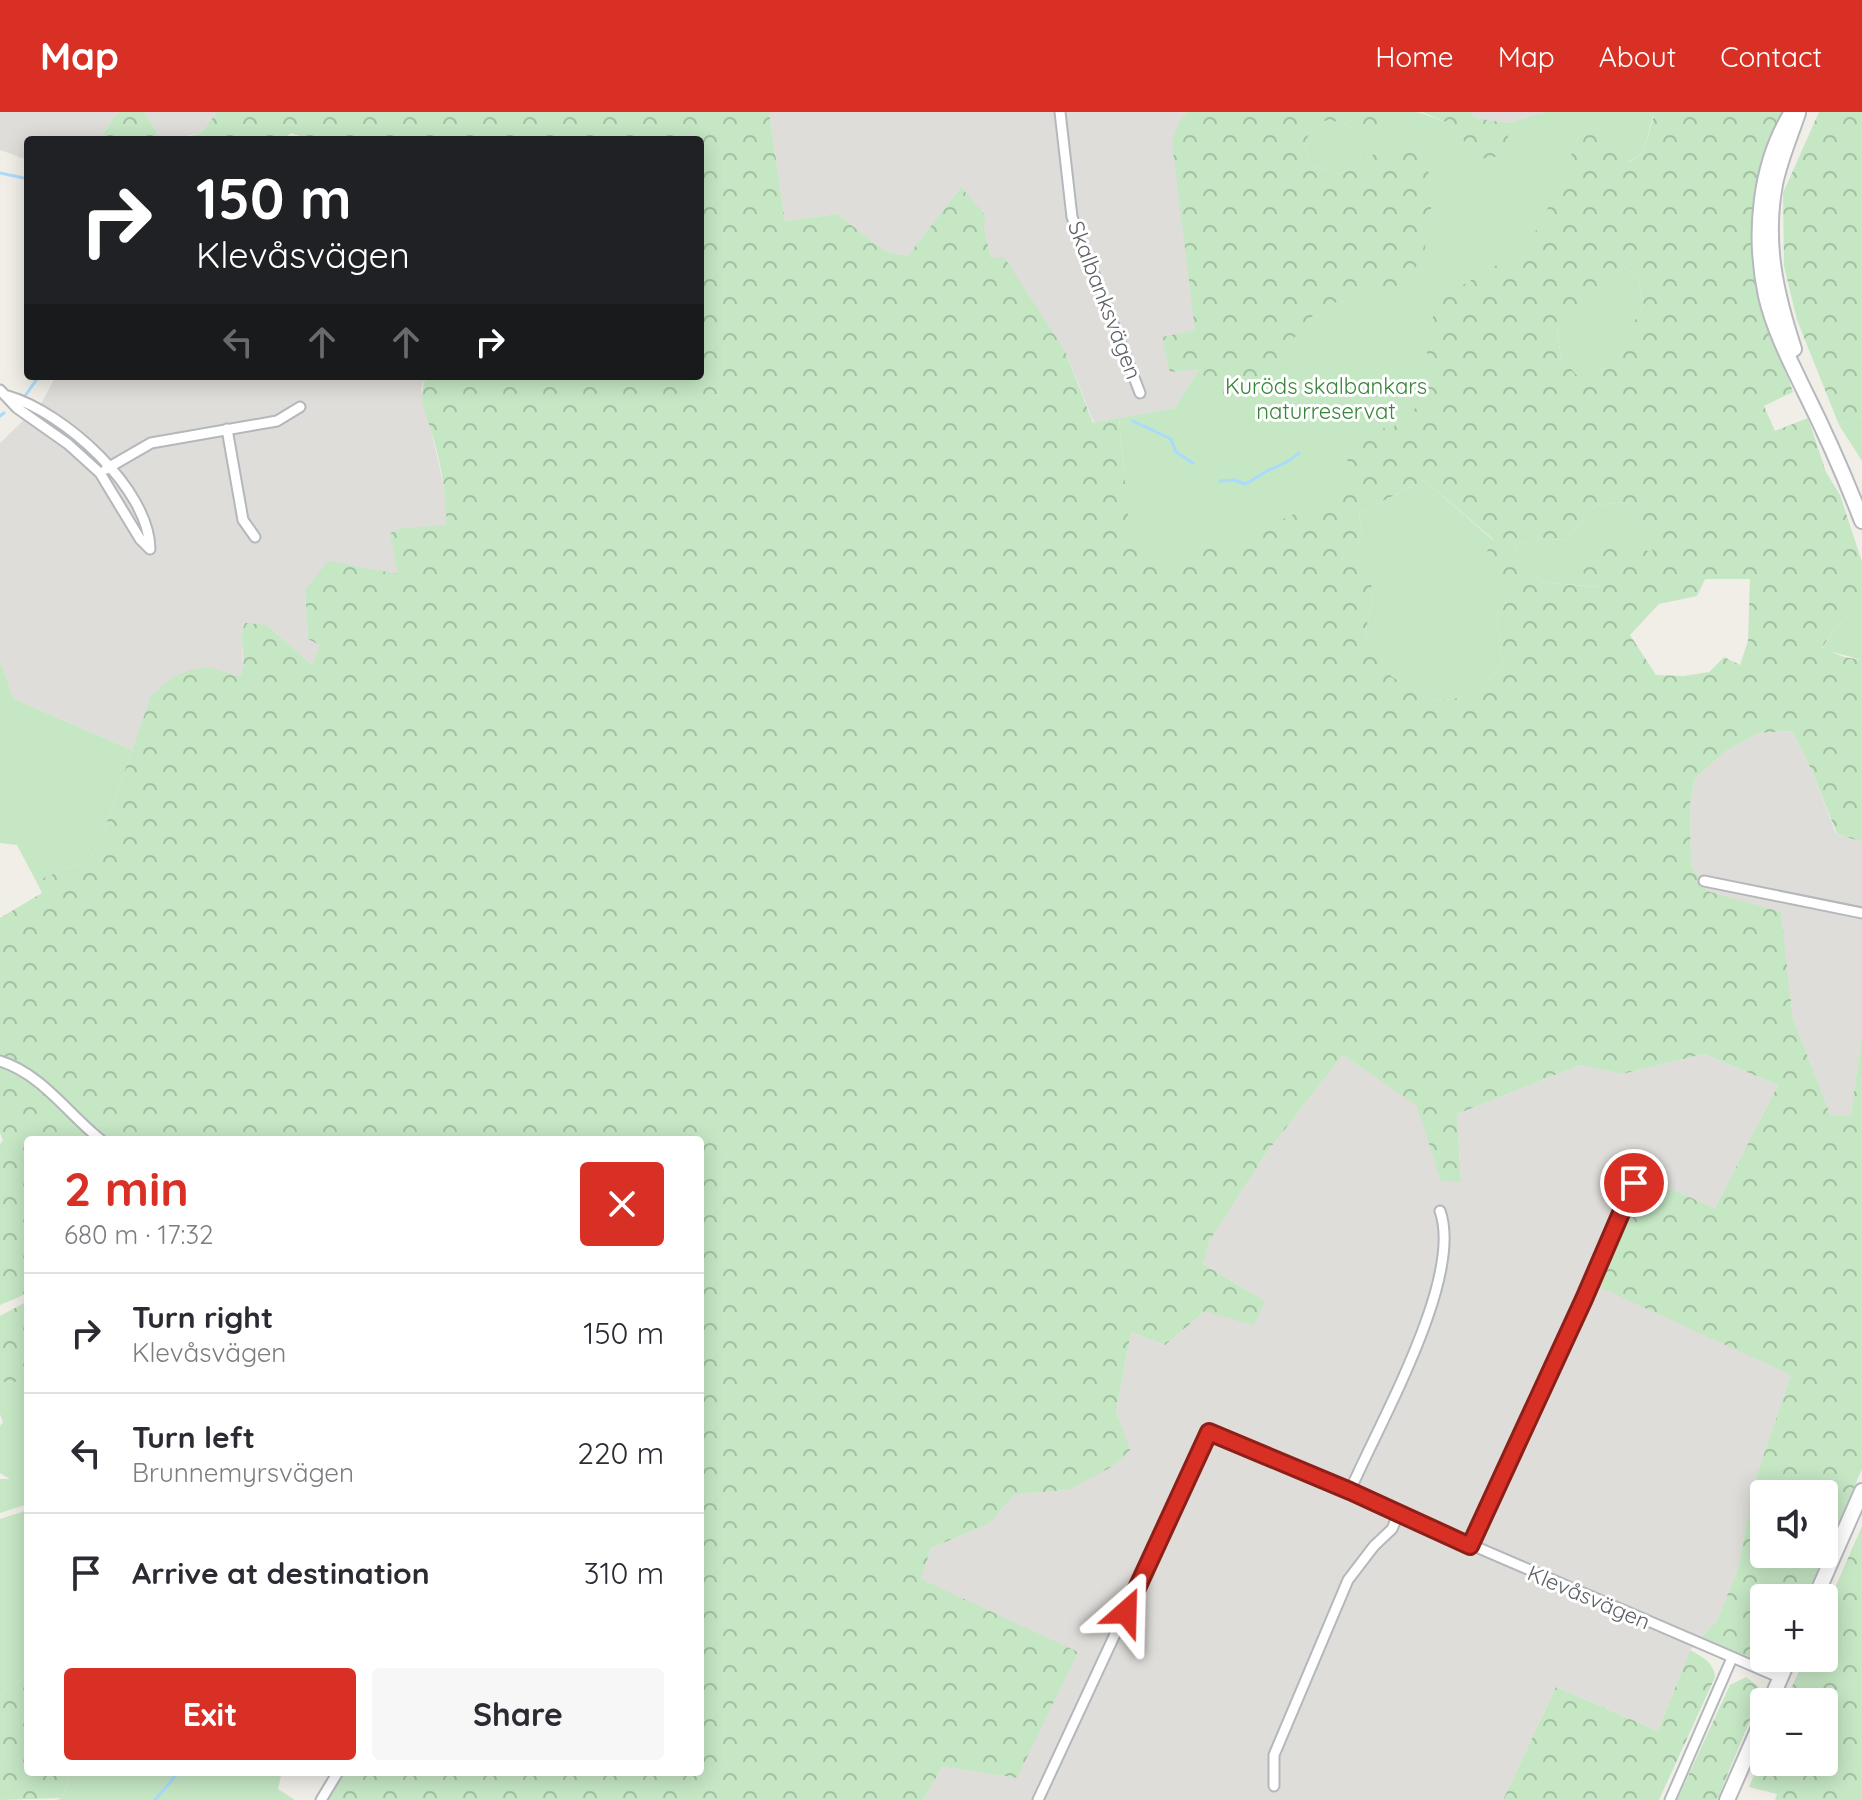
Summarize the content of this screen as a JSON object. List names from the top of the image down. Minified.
{"streets":{"street":["Skalbanksvägen","Klevåsvägen"]},"parks":["Kuröds skalbankars naturreservat"],"page":{"header":"Map","nav":["Home","Map","About","Contact"],"turn":["150 m","Klevåsvägen"],"heading":["2 min","680 m · 17:32"],"list":[{"name":"Turn right","note":"Klevåsvägen","value":"150 m"},{"name":"Turn left","note":"Brunnemyrsvägen","value":"220 m"},{"name":"Arrive at destination","value":"310 m"}],"map_buttons":["+","−"],"buttons":["Exit","Share"]}}
